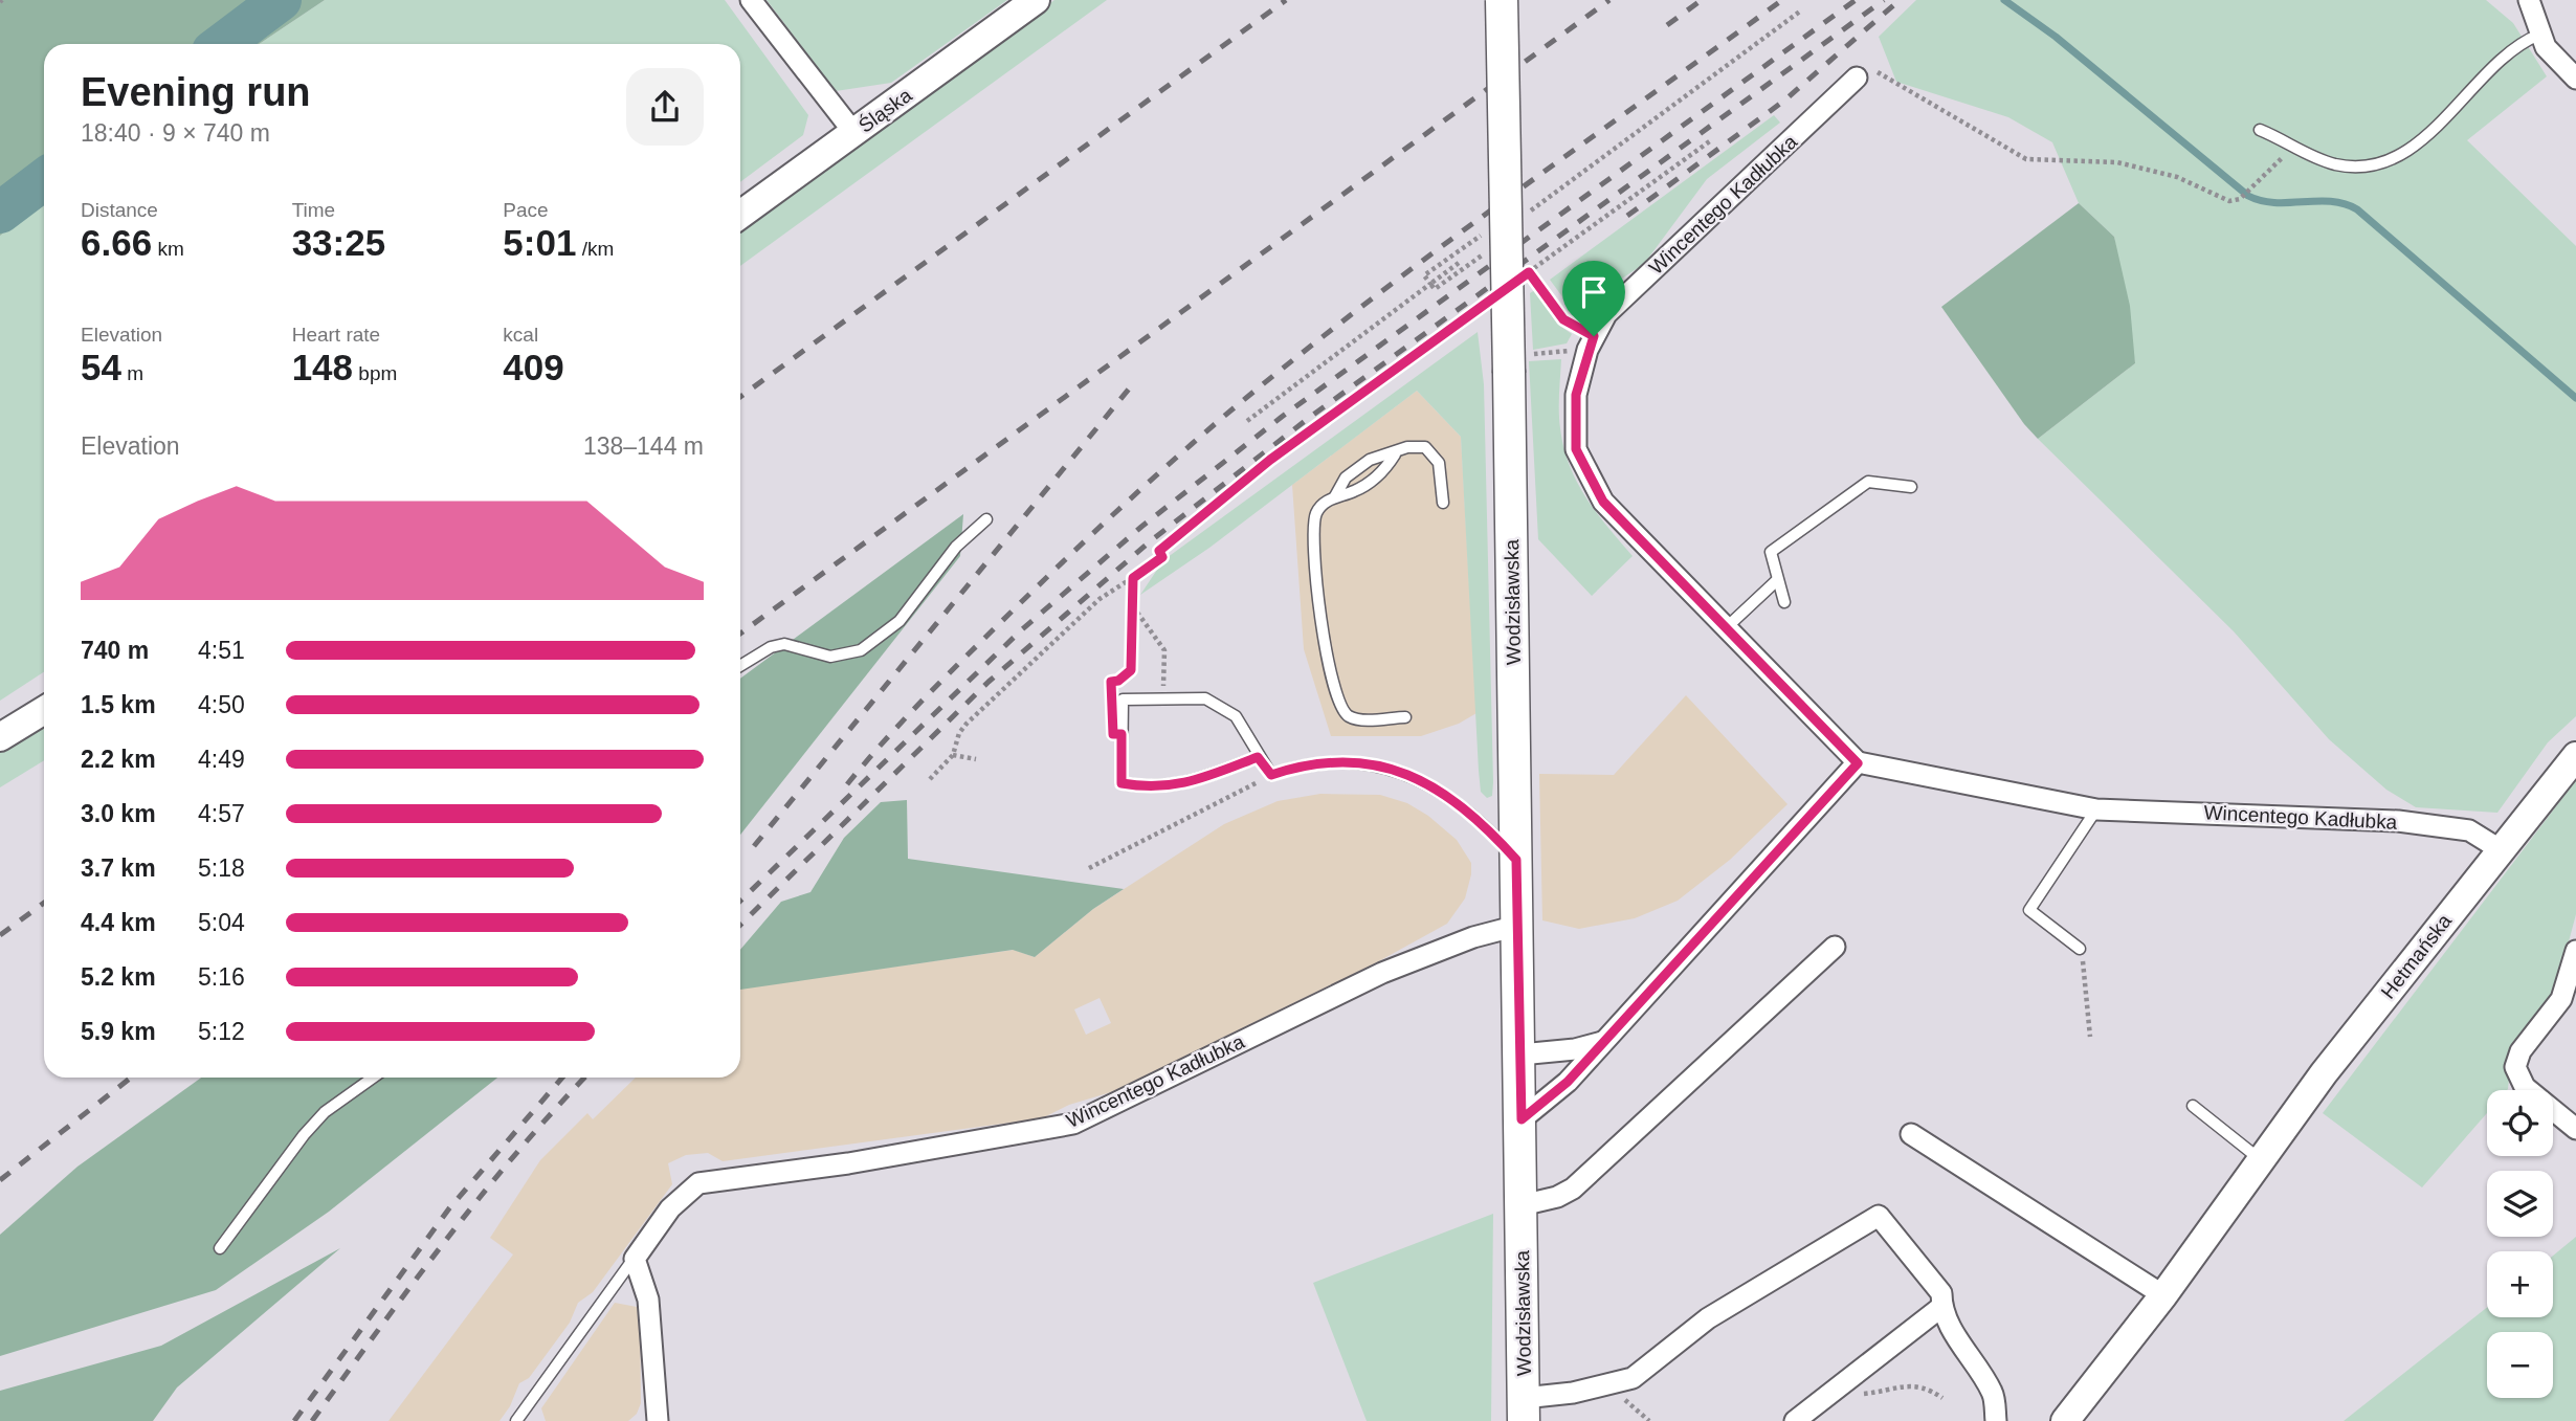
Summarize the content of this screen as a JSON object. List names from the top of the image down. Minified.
{"streets":{"main road":["Wodzisławska"],"street":["Śląska","Wincentego Kadłubka","Hetmańska"]},"crossings":[["Wincentego Kadłubka","Wodzisławska"],["Wincentego Kadłubka","Hetmańska"]],"page":{"heading":["Evening run","18:40 · 9 × 740 m"],"stats":[["Distance","6.66 km"],["Time","33:25"],["Pace","5:01 /km"],["Elevation","54 m"],["Heart rate","148 bpm"],["kcal","409"]],"chart":["Elevation","138–144 m"],"list":[{"name":"740 m","note":"4:51"},{"name":"1.5 km","note":"4:50"},{"name":"2.2 km","note":"4:49"},{"name":"3.0 km","note":"4:57"},{"name":"3.7 km","note":"5:18"},{"name":"4.4 km","note":"5:04"},{"name":"5.2 km","note":"5:16"},{"name":"5.9 km","note":"5:12"}],"map_buttons":["+","−"]}}
